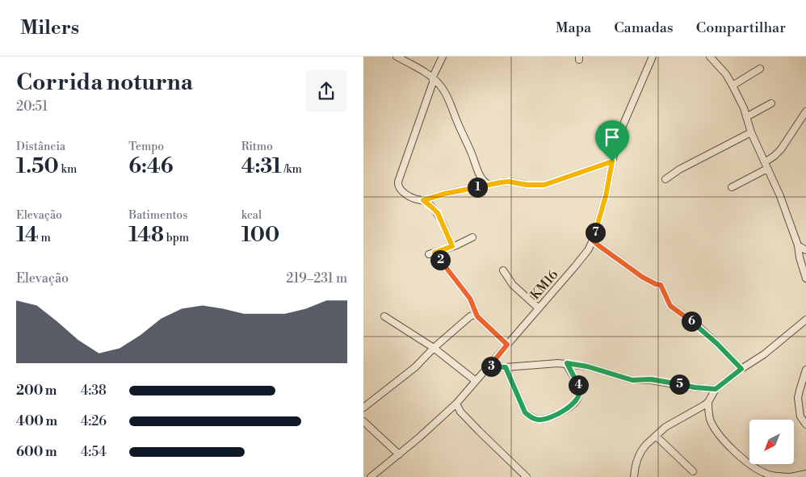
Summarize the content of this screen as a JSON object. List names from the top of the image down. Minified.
{"streets":{"street":["KM16"]},"north":"bottom left","page":{"header":"Milers","nav":["Mapa","Camadas","Compartilhar"],"heading":["Corrida noturna","20:51"],"stats":[["Distância","1.50 km"],["Tempo","6:46"],["Ritmo","4:31 /km"],["Elevação","14 m"],["Batimentos","148 bpm"],["kcal","100"]],"pins":["1","7","2","6","3","5","4"],"chart":["Elevação","219–231 m"],"list":[{"name":"200 m","note":"4:38"},{"name":"400 m","note":"4:26"},{"name":"600 m","note":"4:54"}]}}
